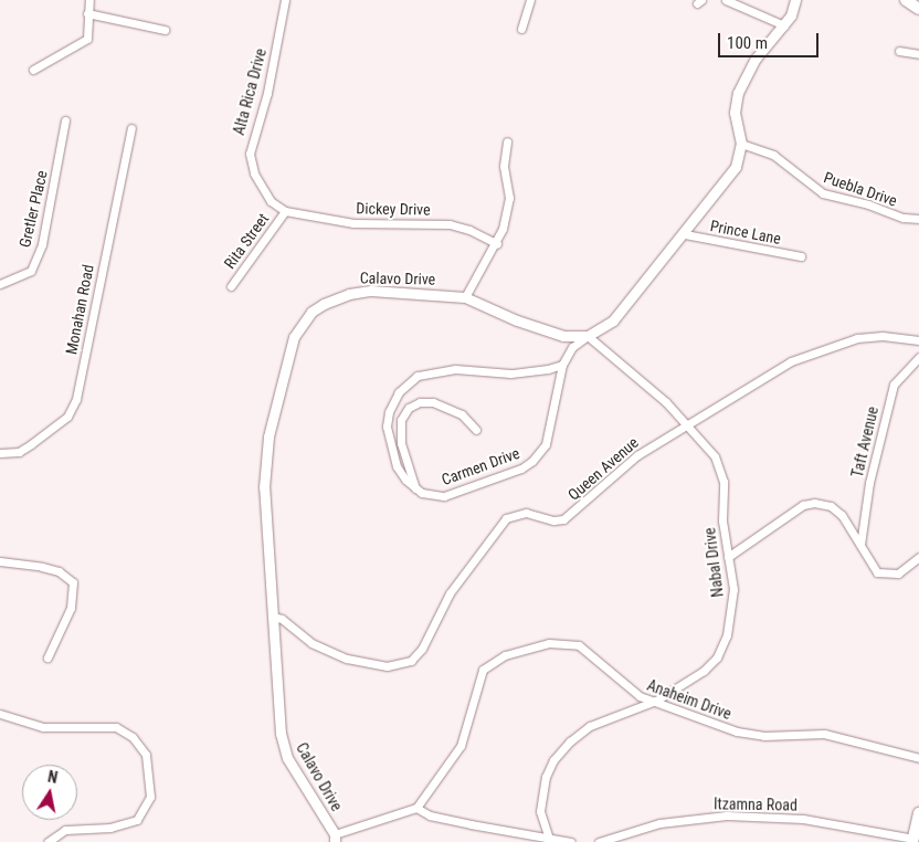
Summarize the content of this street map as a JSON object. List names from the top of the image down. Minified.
{"streets":{"street":["Alta Rica Drive","Puebla Drive","Gretler Place","Dickey Drive","Prince Lane","Rita Street","Calavo Drive","Monahan Road","Taft Avenue","Carmen Drive","Queen Avenue","Nabal Drive","Anaheim Drive","Itzamna Road"]},"crossings":[["Alta Rica Drive","Dickey Drive"],["Alta Rica Drive","Rita Street"],["Dickey Drive","Rita Street"],["Calavo Drive","Carmen Drive"],["Calavo Drive","Queen Avenue"],["Calavo Drive","Nabal Drive"],["Carmen Drive","Nabal Drive"],["Queen Avenue","Nabal Drive"],["Nabal Drive","Anaheim Drive"]],"scale_bar":"100 m","north":"top"}
